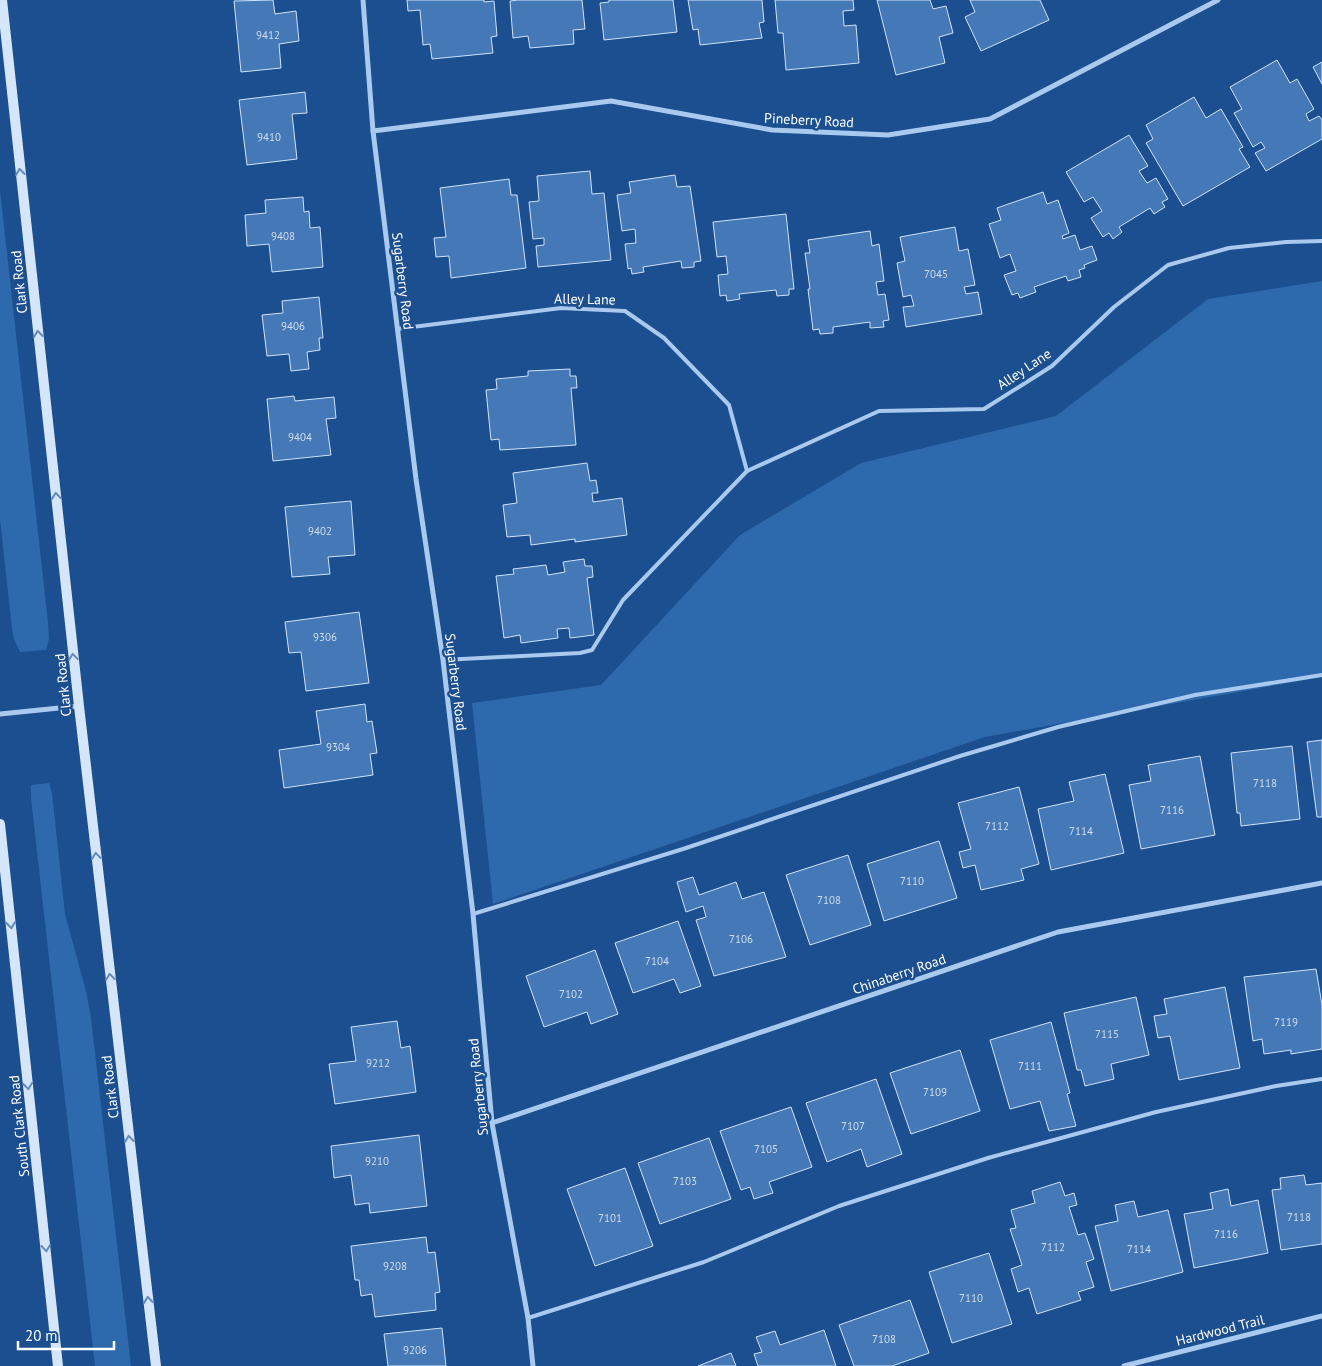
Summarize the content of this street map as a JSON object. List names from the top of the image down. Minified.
{"streets":{"main road":["Clark Road","South Clark Road"],"street":["Pineberry Road","Sugarberry Road","Chinaberry Road","Hardwood Trail"],"lane":["Alley Lane"]},"crossings":[["Pineberry Road","Sugarberry Road"],["Sugarberry Road","Alley Lane"],["Sugarberry Road","Chinaberry Road"]],"one_way":["Clark Road","South Clark Road"],"house_numbers":["9412","9410","9408","7045","9406","9404","9402","9306","9304","7118","7116","7112","7114","7110","7108","7106","7104","7102","7119","7115","9212","7111","7109","7107","7105","9210","7103","7118","7101","7116","7112","7114","9208","7110","7108","9206"],"scale_bar":"20 m"}
